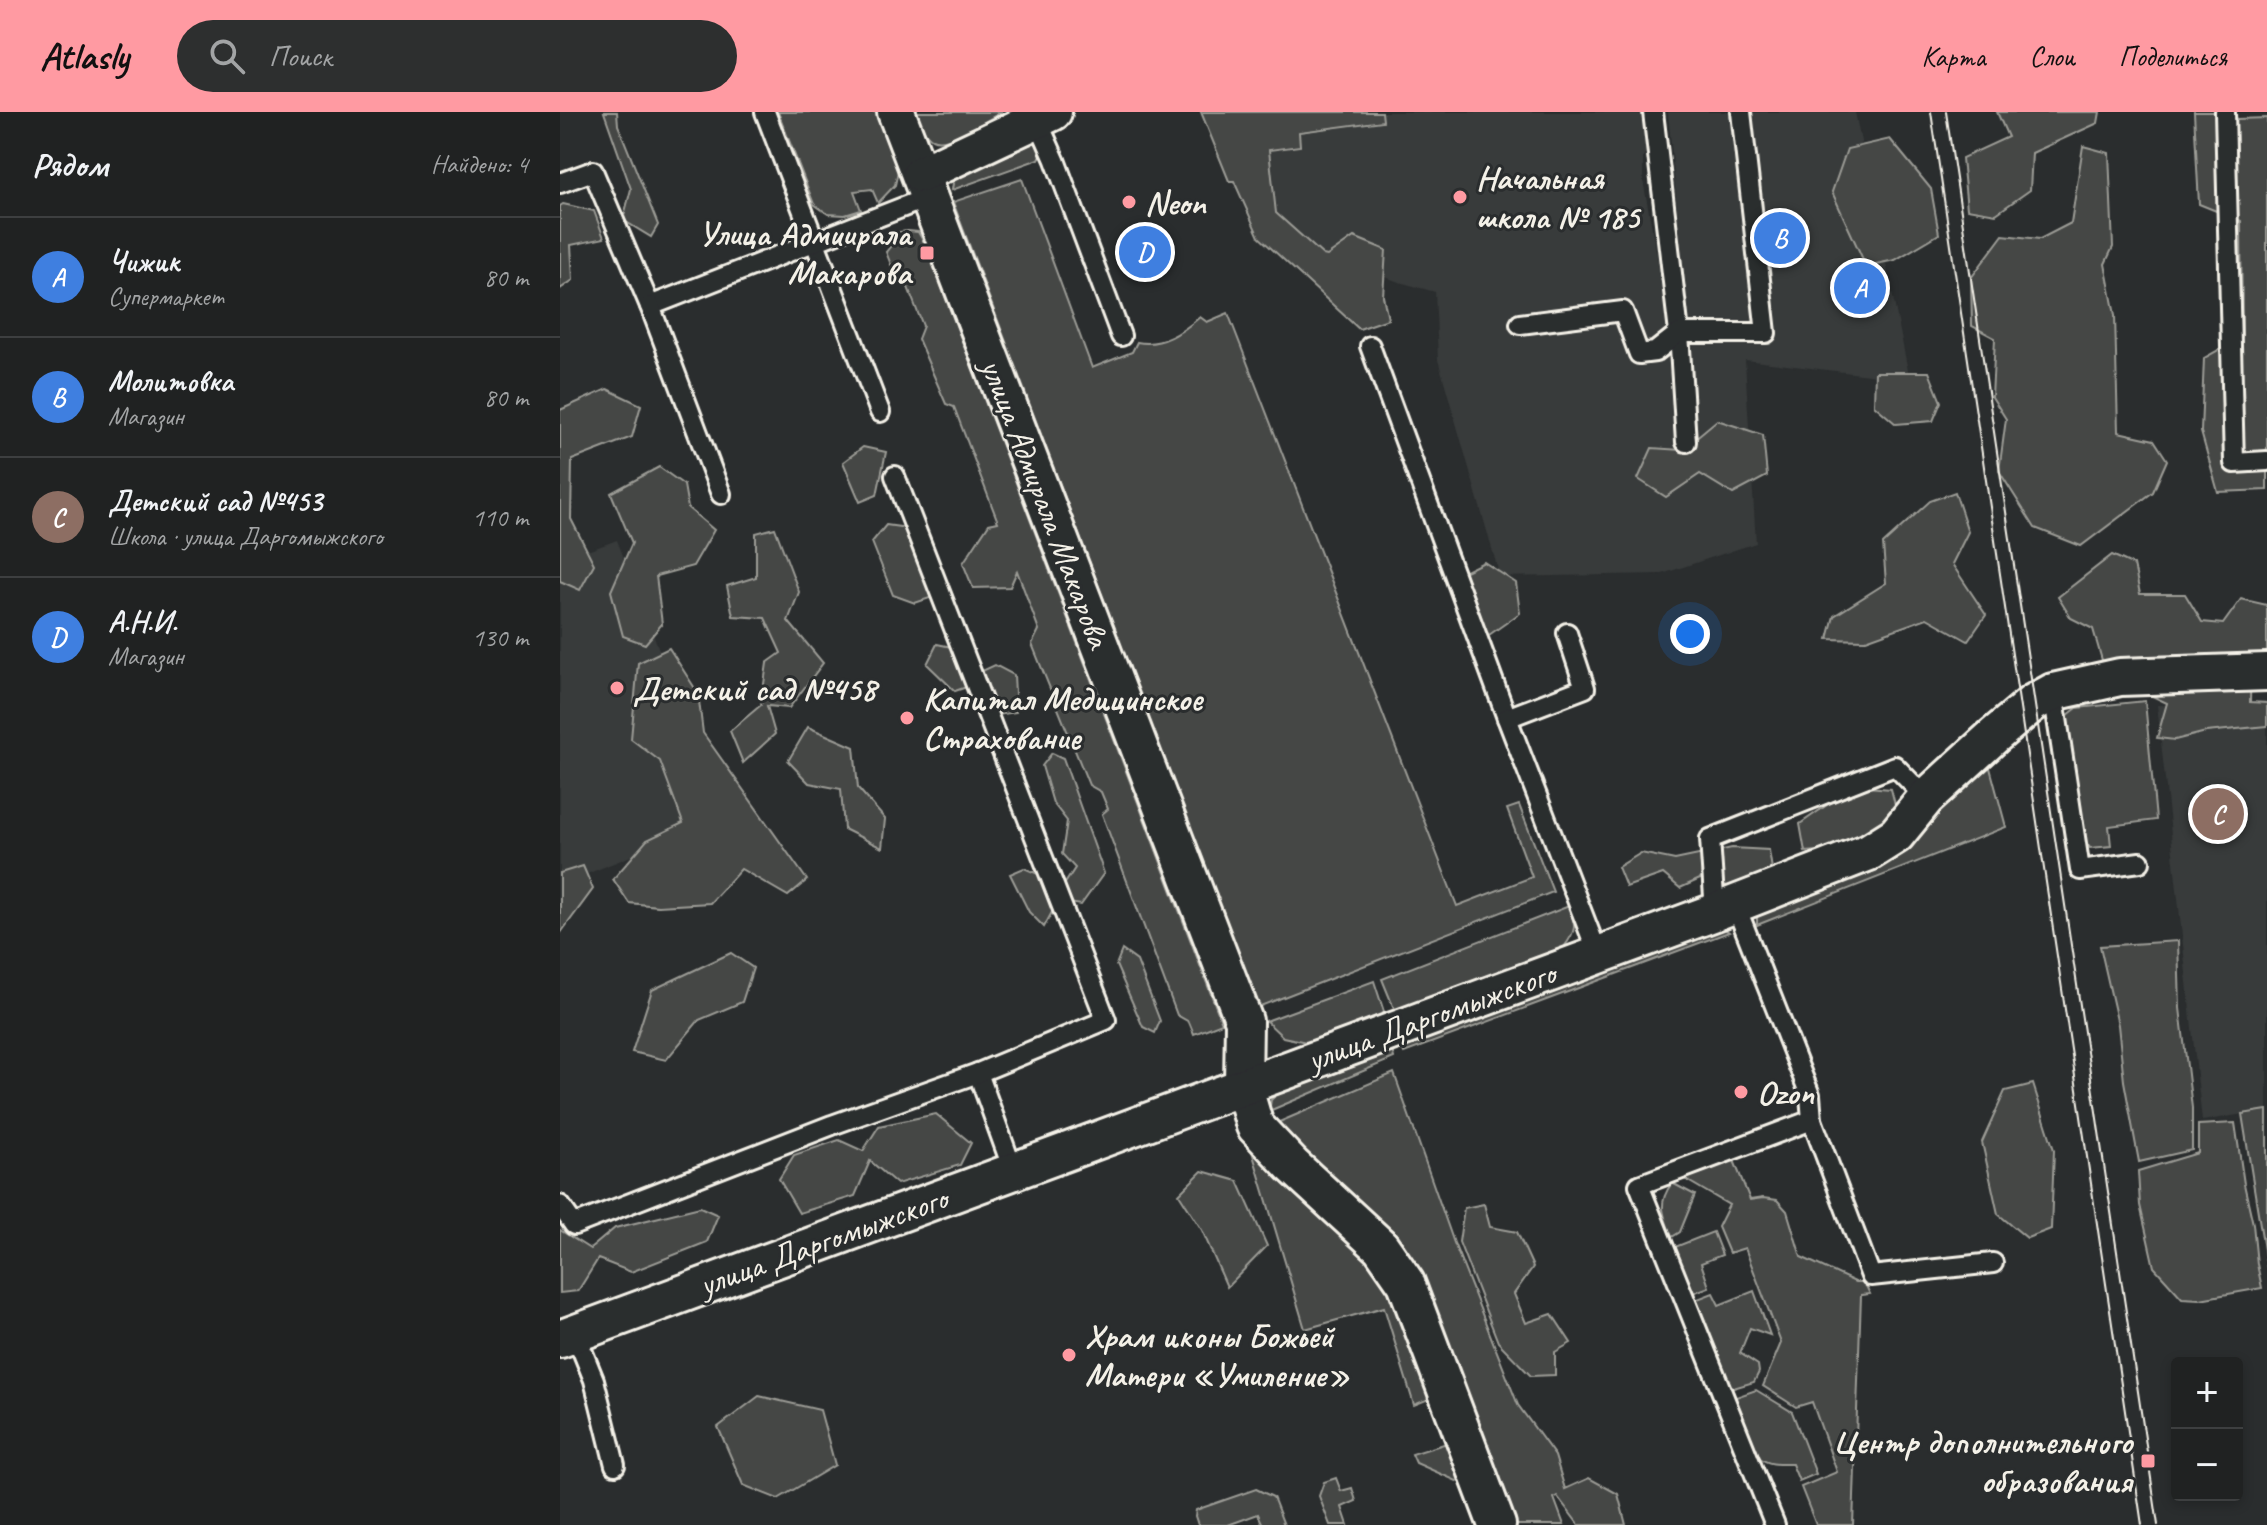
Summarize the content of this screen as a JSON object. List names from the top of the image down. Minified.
{"streets":{"street":["улица Адмирала Макарова","улица Даргомыжского"]},"crossings":[["улица Адмирала Макарова","улица Даргомыжского"]],"places":{"other":["Начальная школа № 185","Neon","Детский сад №458","Капитал Медицинское Страхование","Ozon","Храм иконы Божьей Матери «Умиление»"],"transit":["Улица Адмиирала Макарова","Центр дополнительного образования"]},"page":{"header":"Atlasly","search":"Поиск","nav":["Карта","Слои","Поделиться"],"heading":["Рядом","Найдено: 4"],"pins":["B","D","A","C"],"list":[{"mark":"A","name":"Чижик","note":"Супермаркет","value":"80 m"},{"mark":"B","name":"Молитовка","note":"Магазин","value":"80 m"},{"mark":"C","name":"Детский сад №453","note":"Школа · улица Даргомыжского","value":"110 m"},{"mark":"D","name":"А.Н.И.","note":"Магазин","value":"130 m"}],"map_buttons":["+","−"]}}
